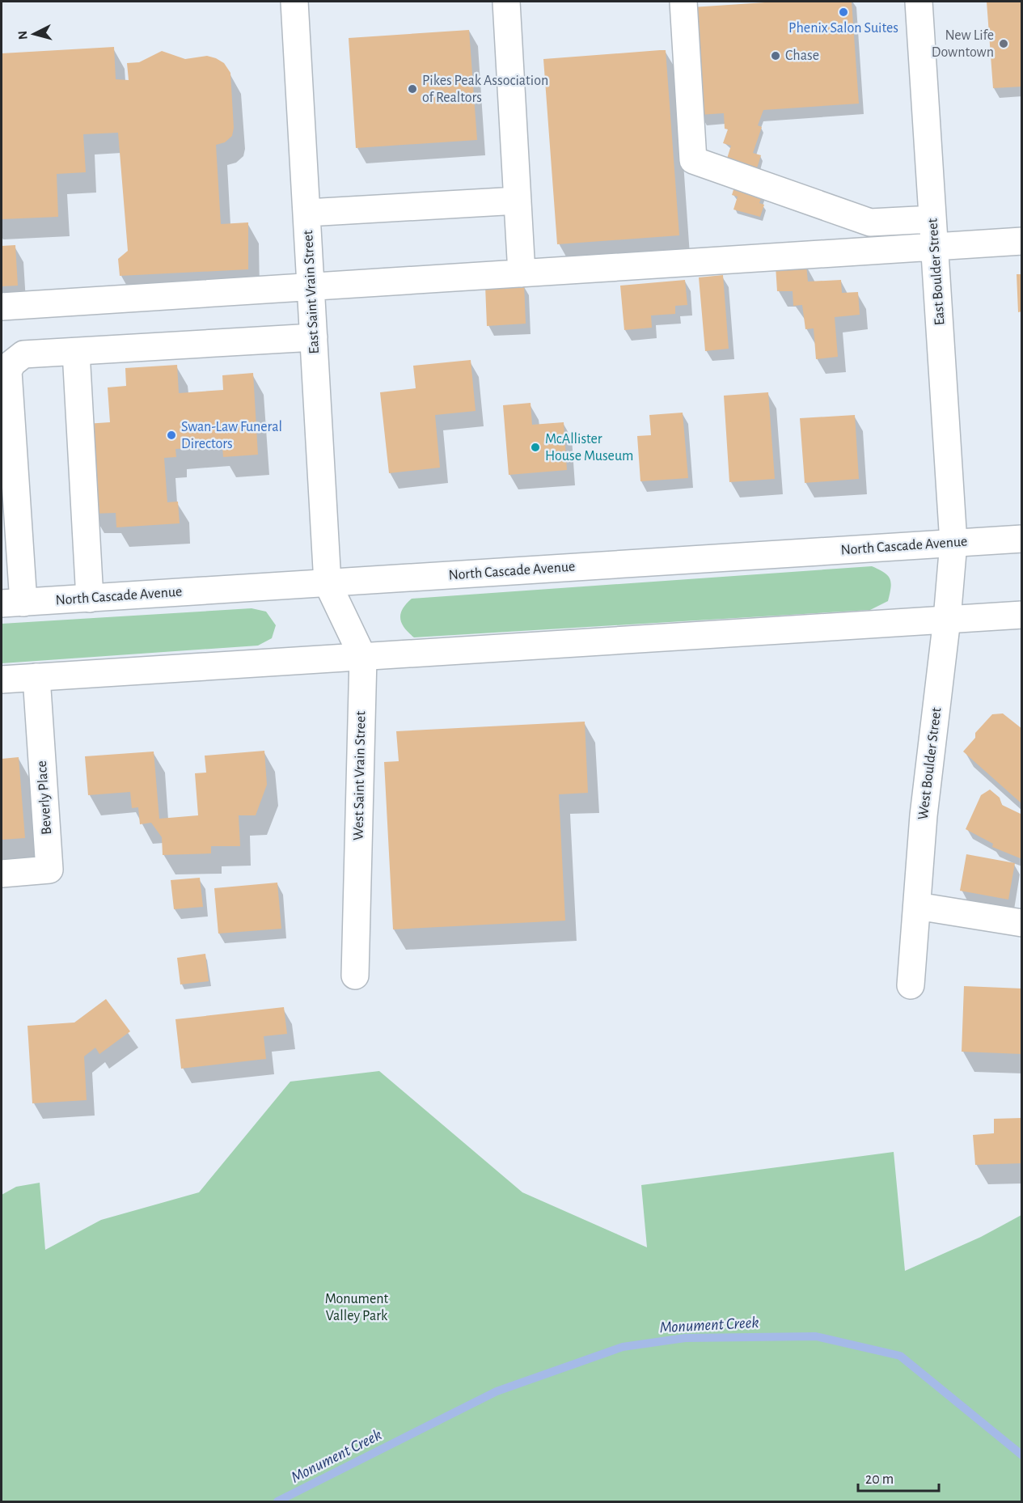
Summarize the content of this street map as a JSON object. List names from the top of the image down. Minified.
{"streets":{"street":["East Boulder Street","East Saint Vrain Street","North Cascade Avenue","West Boulder Street","West Saint Vrain Street","Beverly Place"]},"crossings":[["East Boulder Street","North Cascade Avenue"],["East Boulder Street","West Boulder Street"],["East Saint Vrain Street","North Cascade Avenue"],["East Saint Vrain Street","West Saint Vrain Street"],["North Cascade Avenue","West Boulder Street"],["North Cascade Avenue","West Saint Vrain Street"]],"water":["Monument Creek"],"parks":["Monument Valley Park"],"places":["Phenix Salon Suites","New Life Downtown","Chase","Pikes Peak Association of Realtors","Swan-Law Funeral Directors","McAllister House Museum"],"scale_bar":"20 m","north":"left"}
